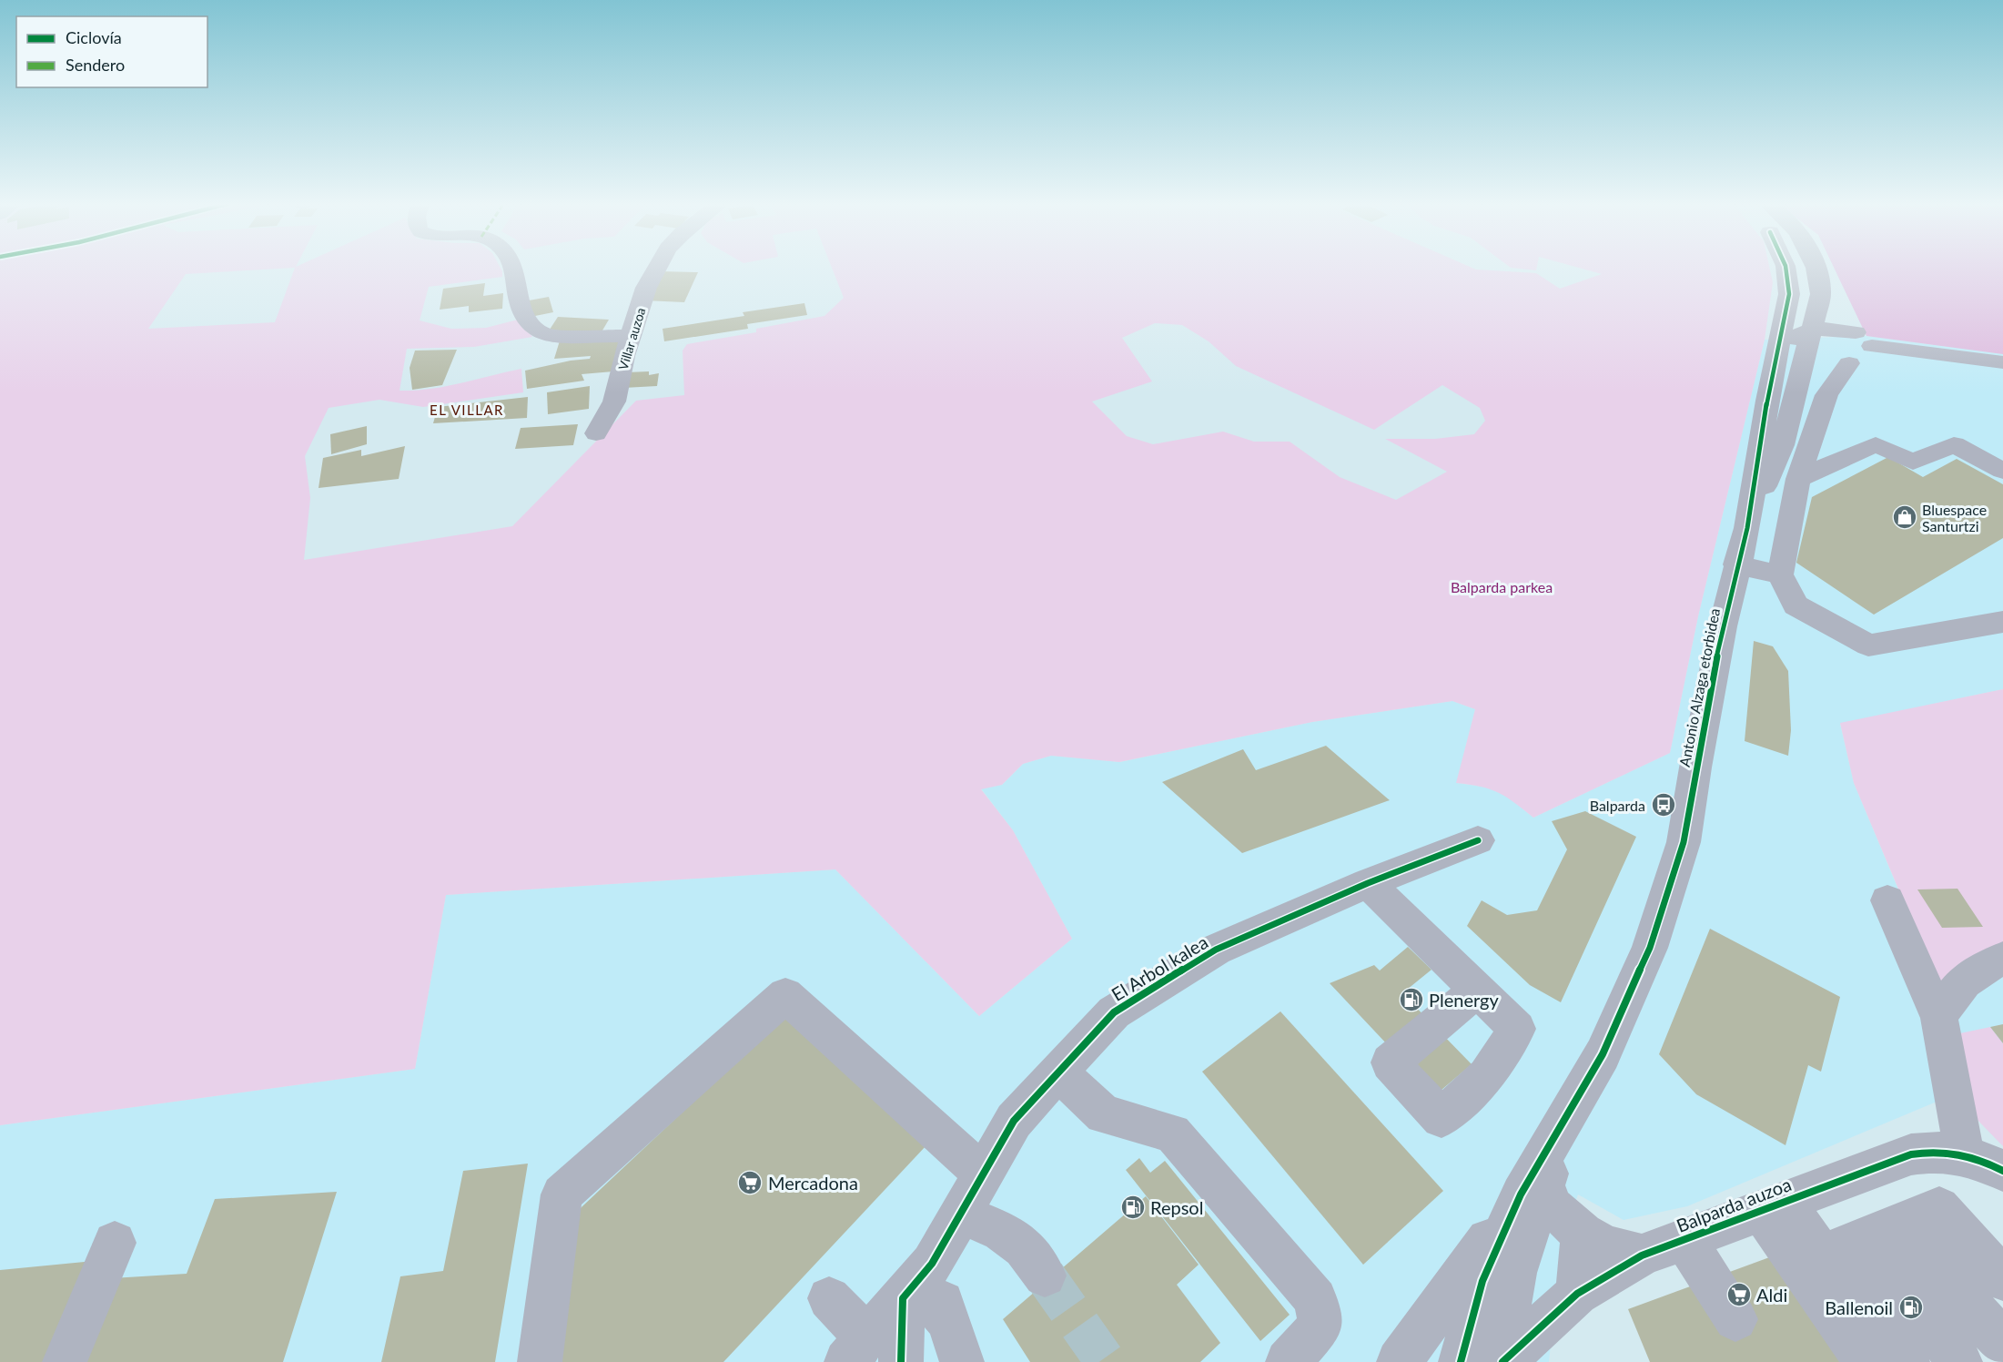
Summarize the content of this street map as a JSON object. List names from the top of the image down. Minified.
{"streets":{"street":["Villar auzoa","Antonio Alzaga etorbidea","El Arbol kalea","Balparda auzoa"]},"districts":["EL VILLAR"],"parks":["Balparda parkea"],"places":{"shop":["Bluespace Santurtzi"],"bus stop":["Balparda"],"fuel station":["Plenergy","Repsol","Ballenoil"],"supermarket":["Mercadona","Aldi"]},"legend":["Ciclovía","Sendero"]}
